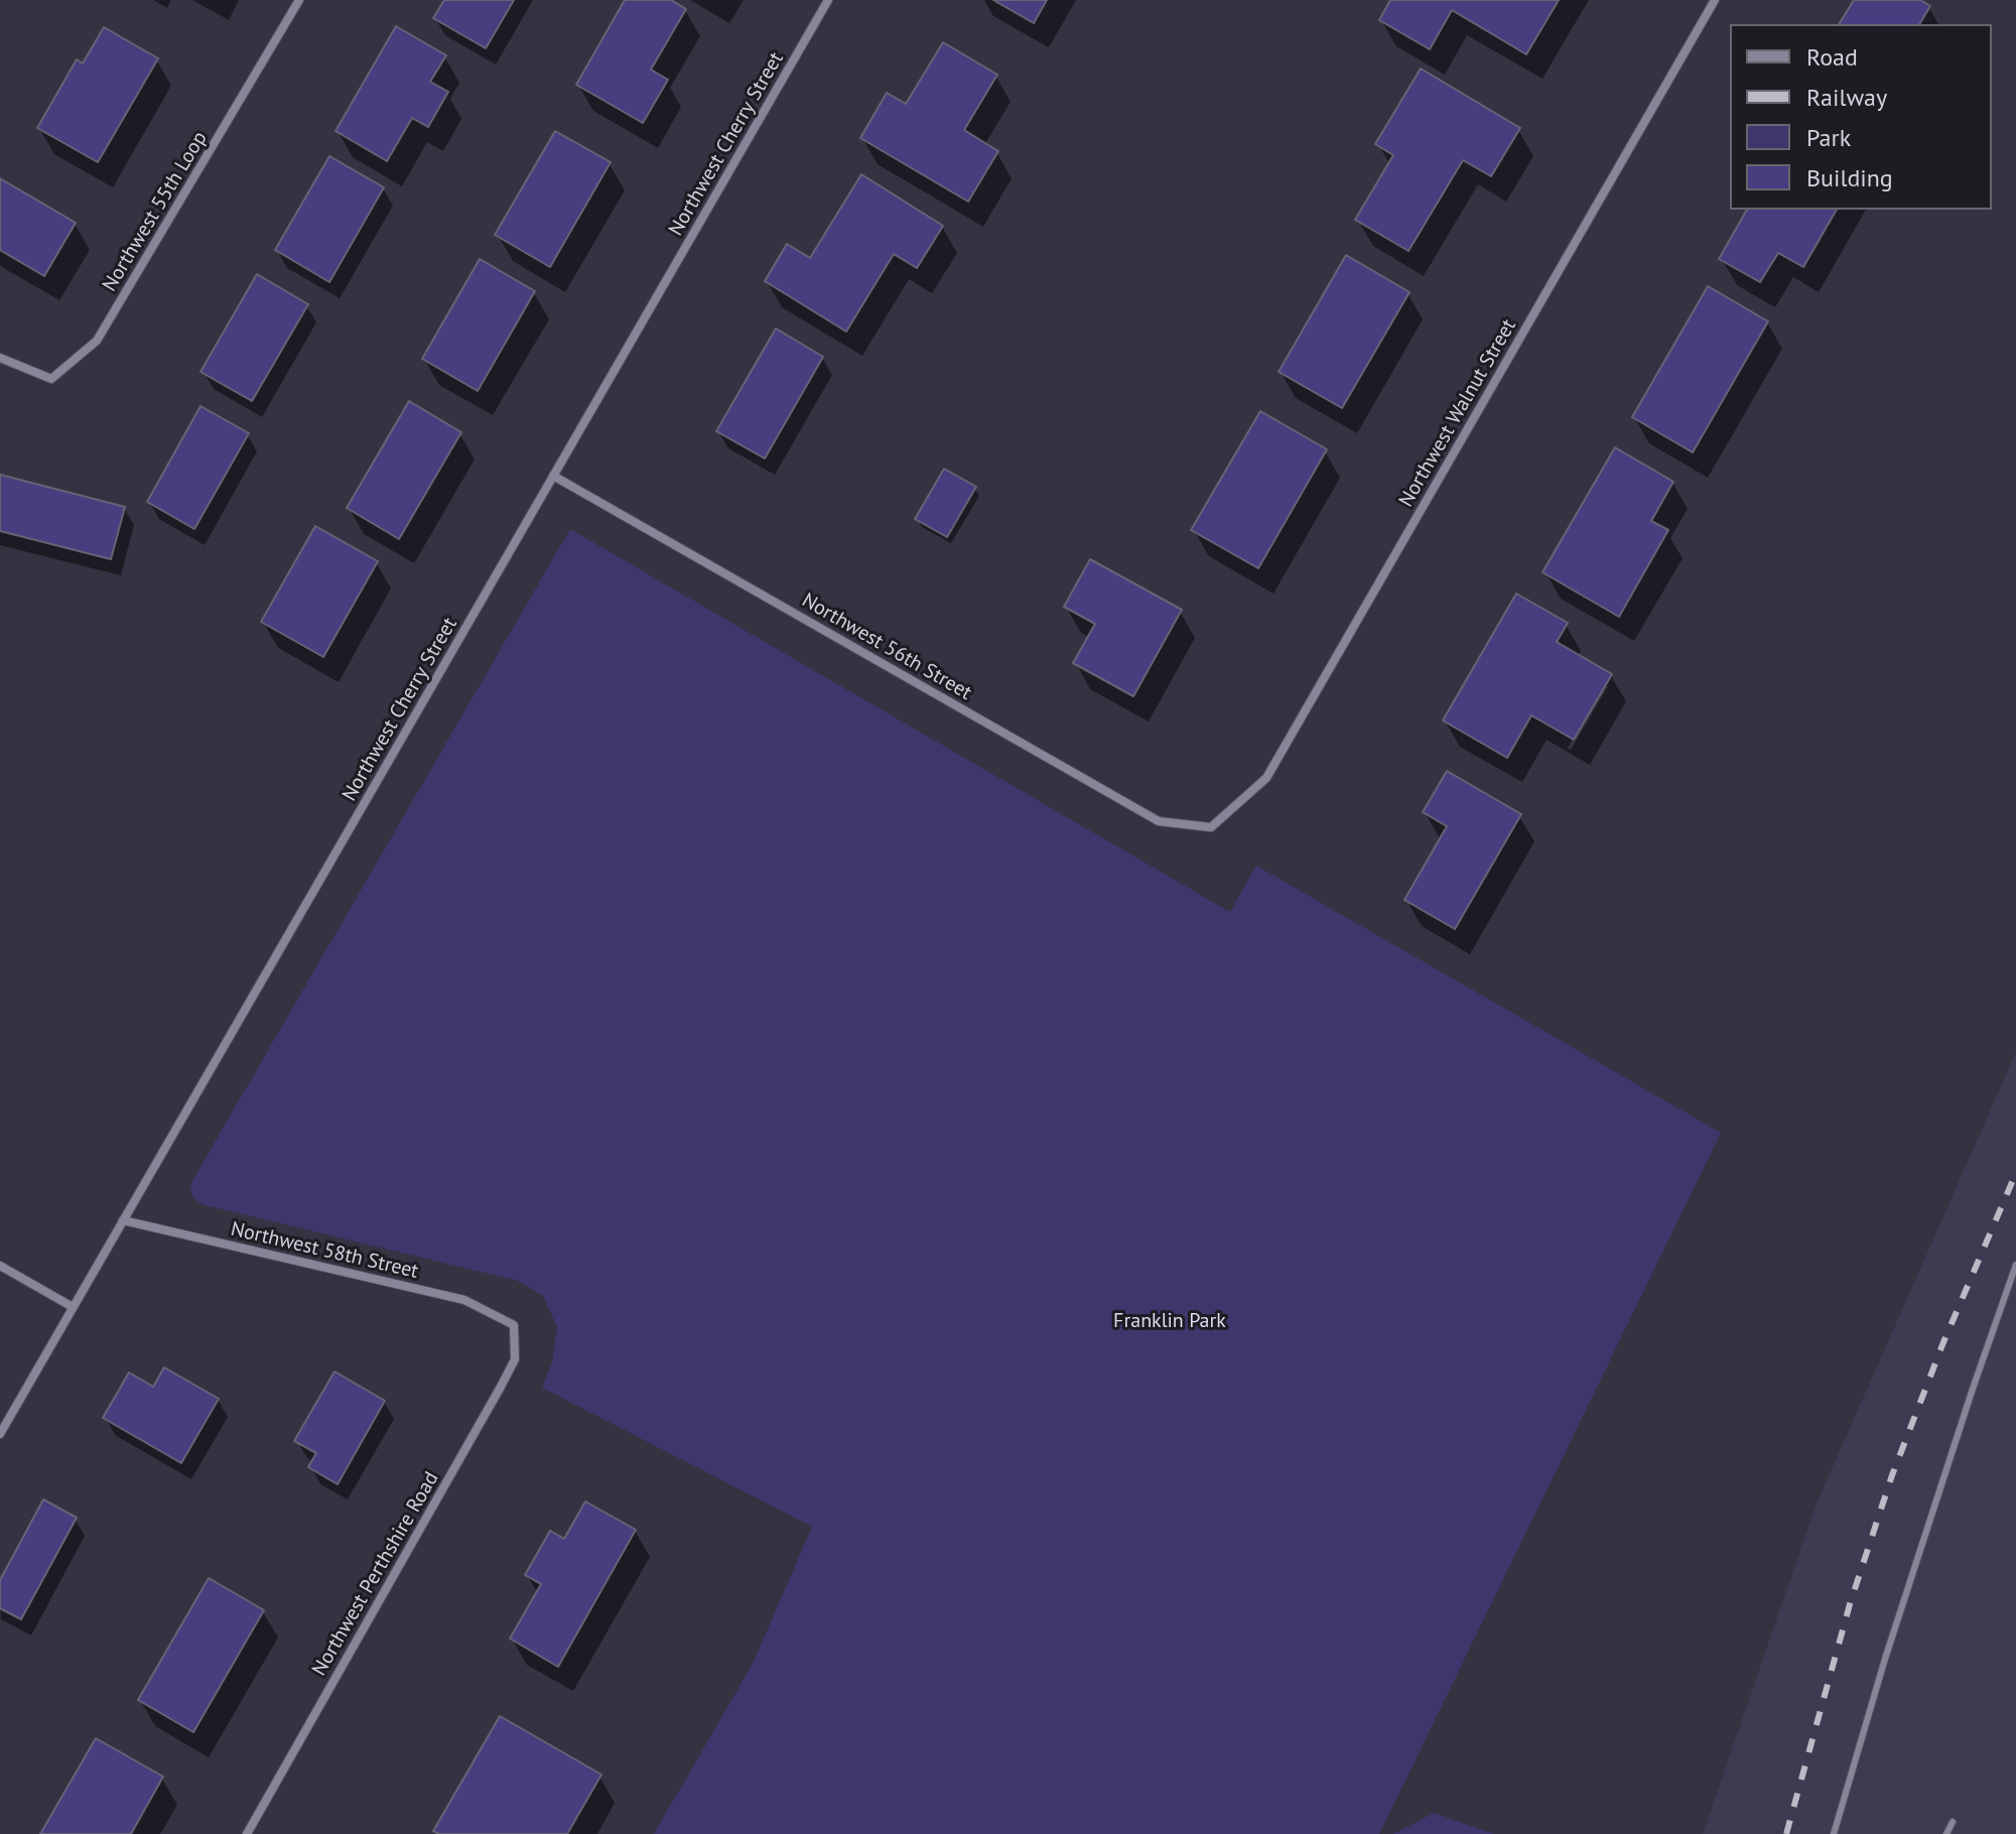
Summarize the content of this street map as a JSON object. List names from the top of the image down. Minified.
{"streets":{"street":["Northwest Cherry Street","Northwest 55th Loop","Northwest Walnut Street","Northwest 56th Street","Northwest 58th Street","Northwest Perthshire Road"]},"crossings":[["Northwest Cherry Street","Northwest 56th Street"],["Northwest Cherry Street","Northwest 58th Street"],["Northwest Walnut Street","Northwest 56th Street"],["Northwest 58th Street","Northwest Perthshire Road"]],"parks":["Franklin Park"],"legend":["Road","Railway","Park","Building"]}
